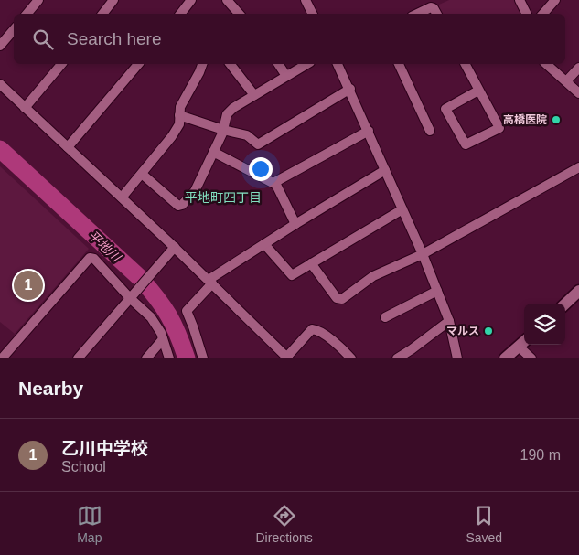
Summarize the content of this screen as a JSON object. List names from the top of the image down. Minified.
{"districts":["平地町四丁目"],"water":["平地川"],"places":["高橋医院","マルス"],"page":{"search":"Search here","pins":"1","heading":"Nearby","list":[{"mark":"1","name":"乙川中学校","note":"School","value":"190 m"}],"nav":["Map","Directions","Saved"]}}
